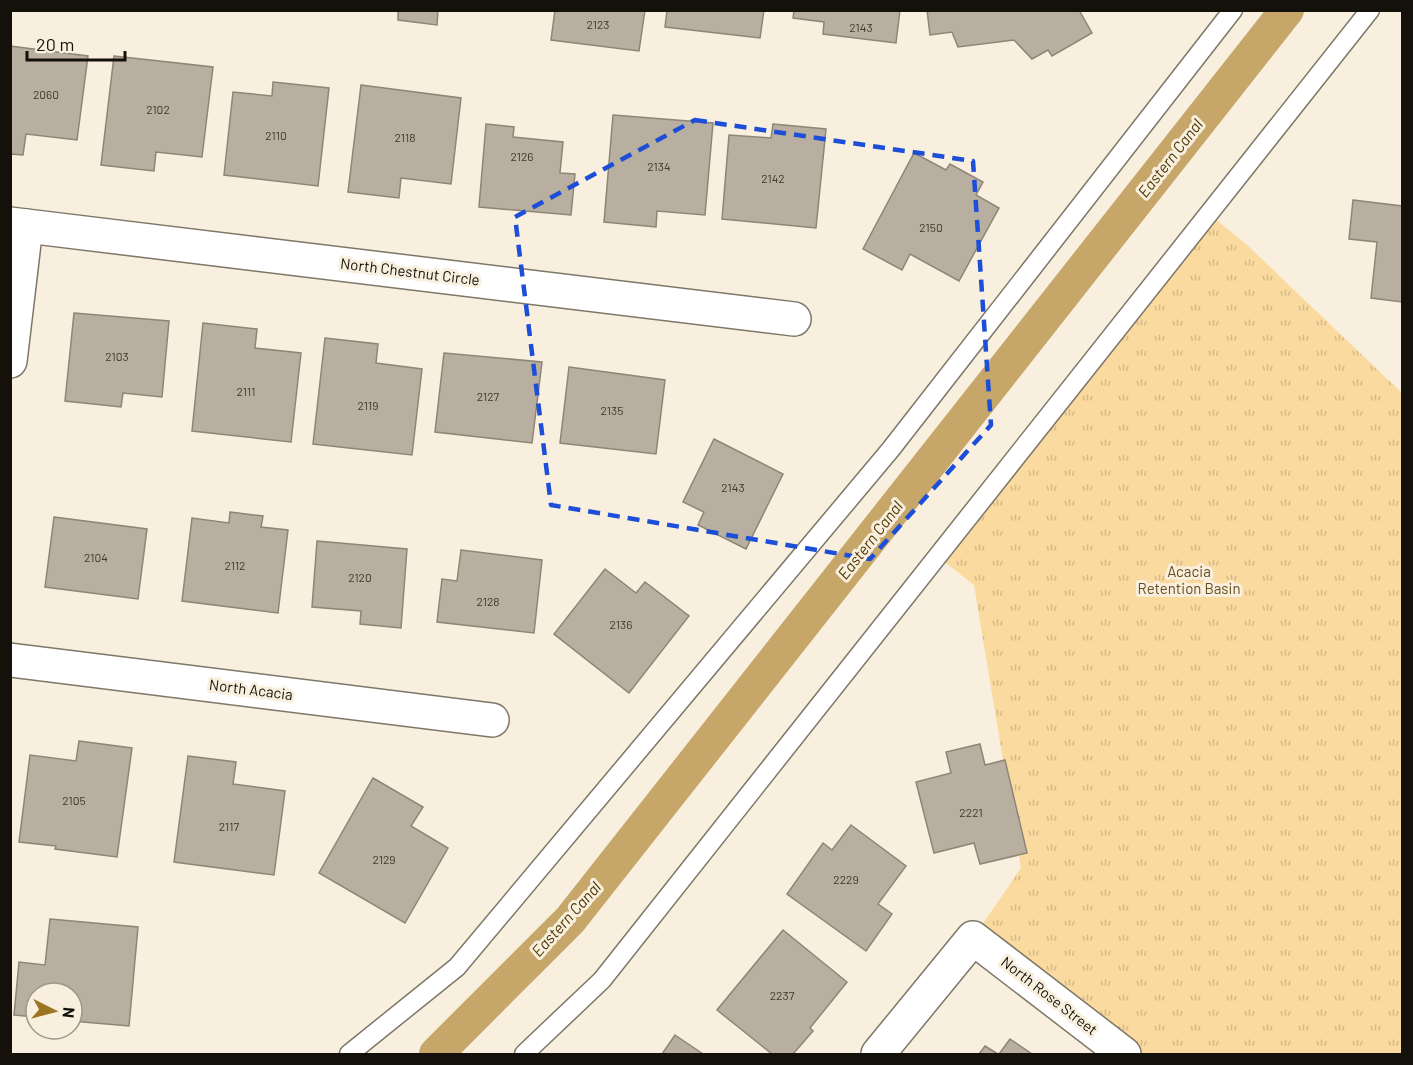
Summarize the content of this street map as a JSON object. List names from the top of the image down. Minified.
{"streets":{"street":["North Chestnut Circle","North Acacia","North Rose Street"]},"water":["Eastern Canal"],"parks":["Acacia Retention Basin"],"house_numbers":["2123","2143","2060","2102","2110","2118","2126","2134","2142","2150","2103","2111","2127","2119","2135","2143","2104","2112","2120","2128","2136","2105","2221","2117","2129","2229","2237"],"scale_bar":"20 m","north":"right"}
